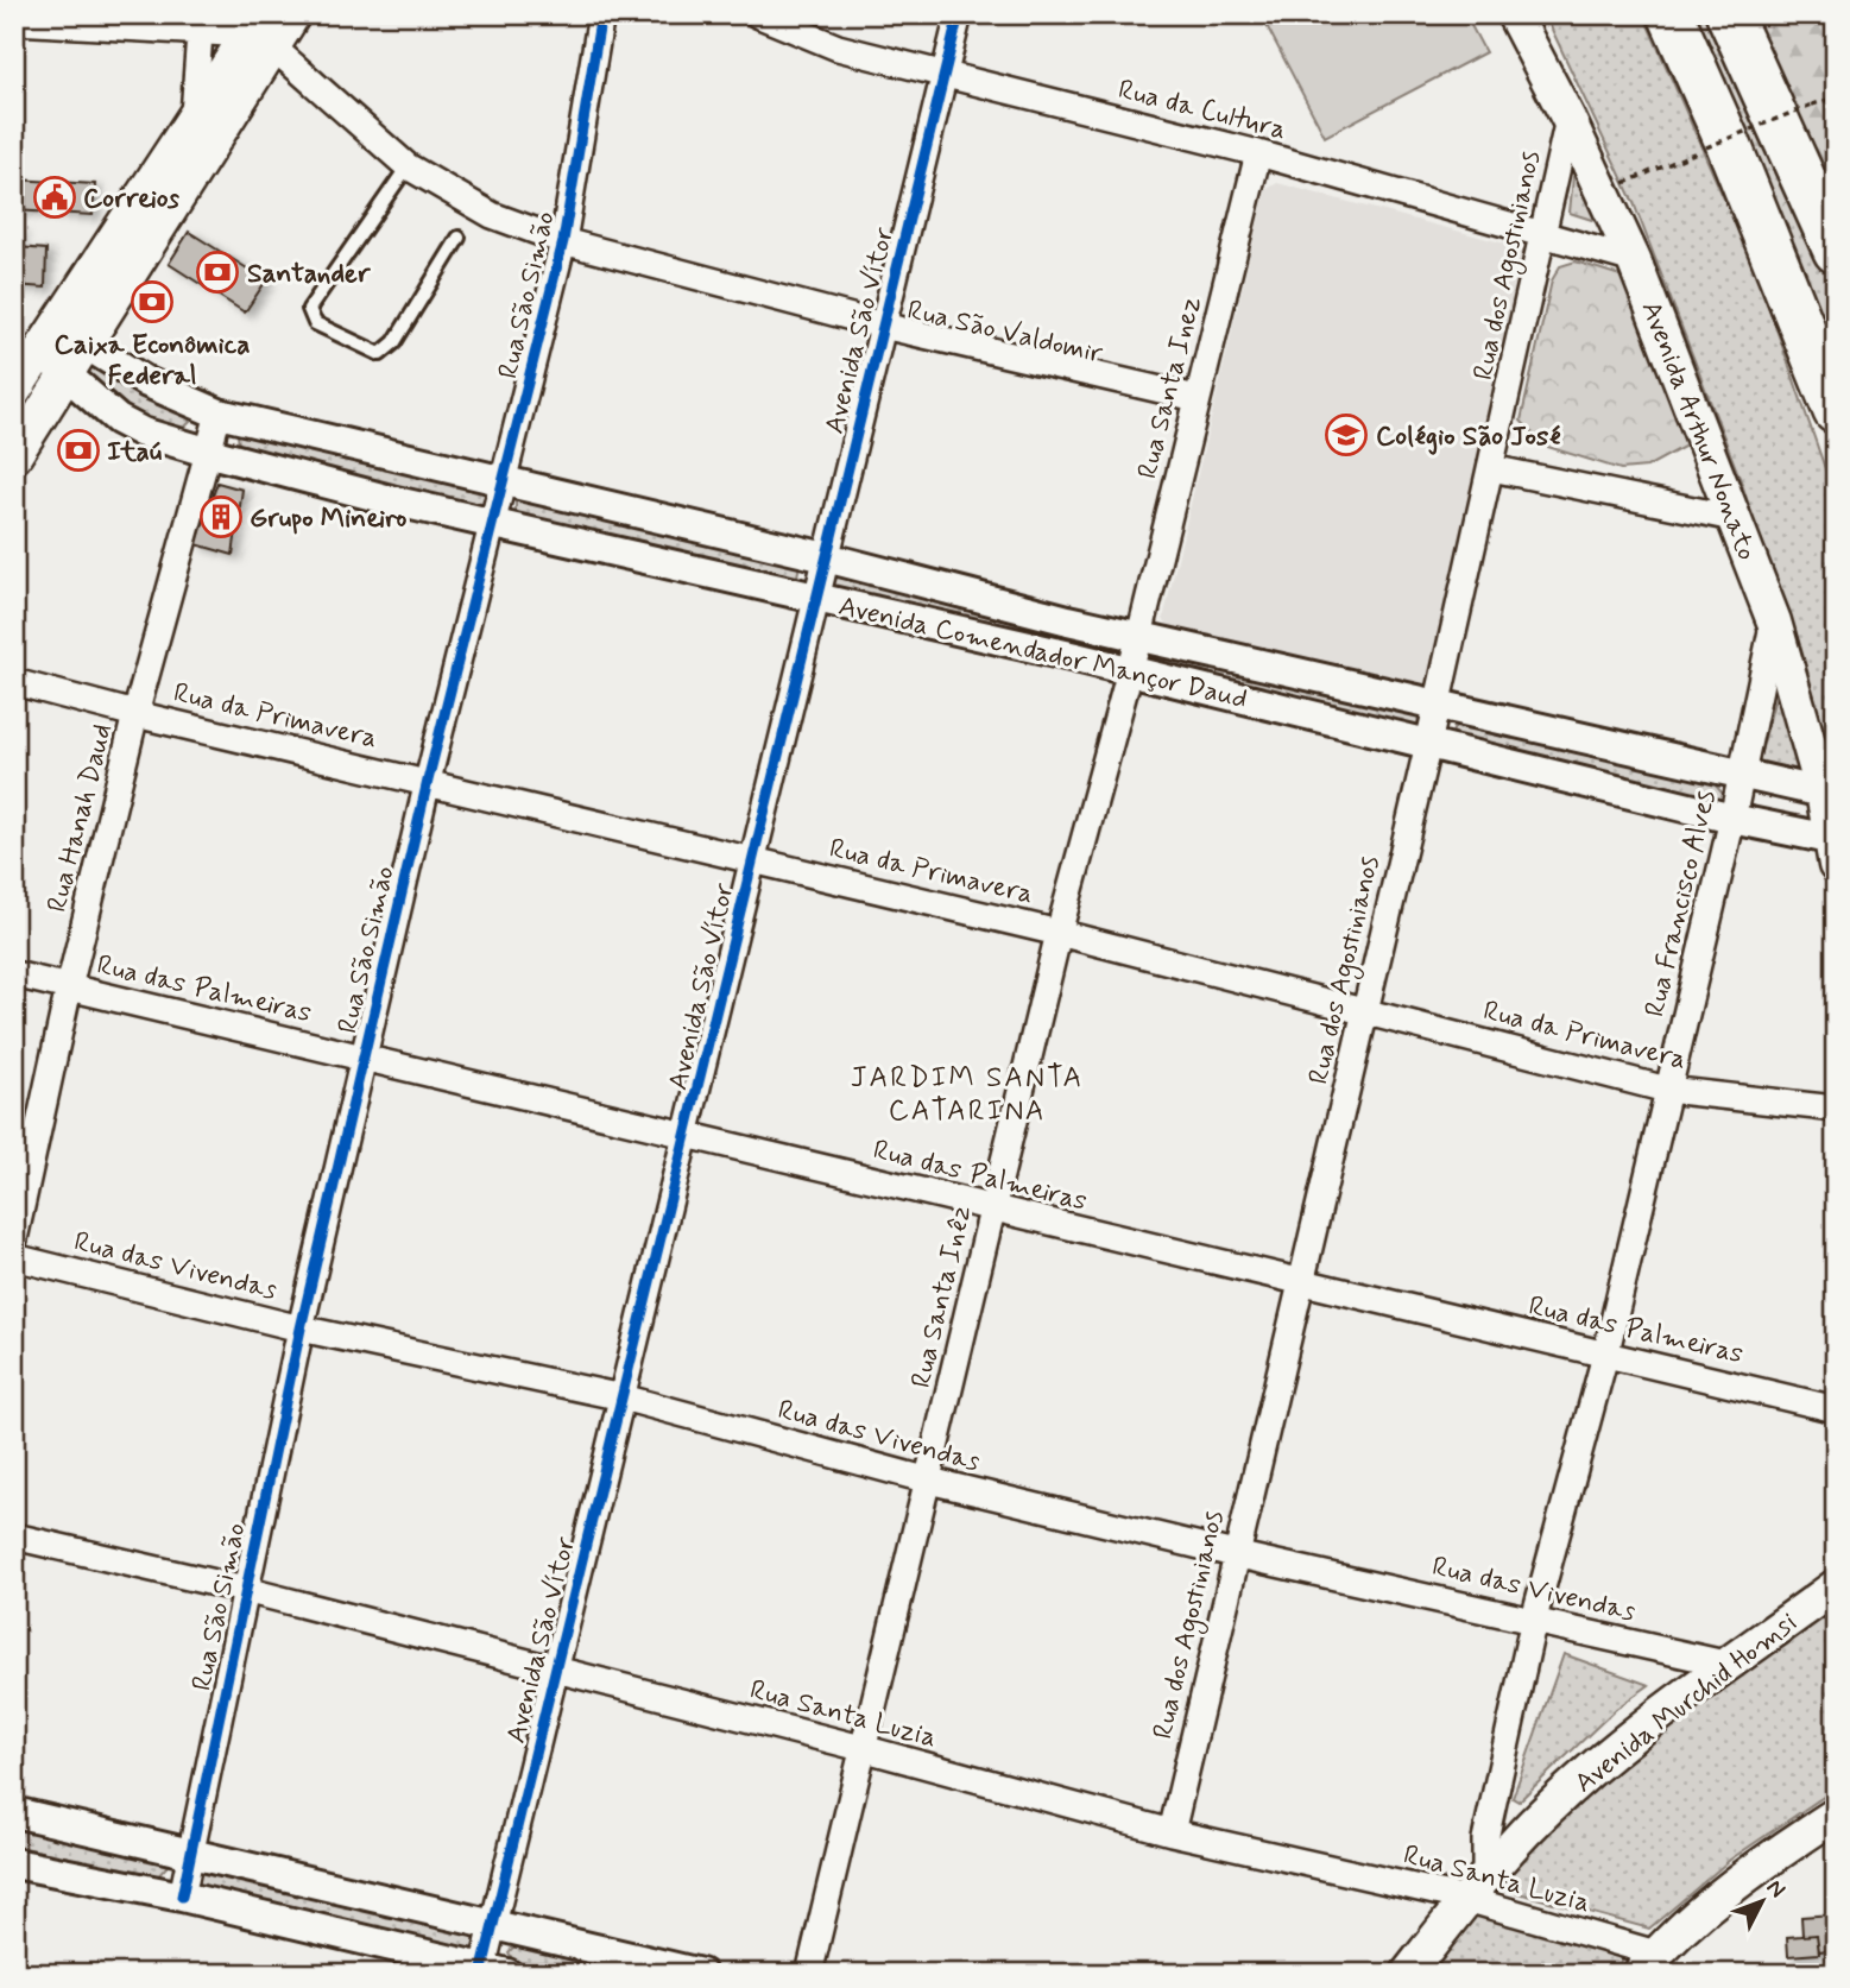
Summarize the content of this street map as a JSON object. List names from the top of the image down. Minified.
{"streets":{"main road":["Avenida Arthur Nonato","Avenida Murchid Homsi"],"street":["Rua da Cultura","Rua dos Agostinianos","Rua São Simão","Avenida São Vítor","Rua São Valdomir","Rua Santa Inez","Avenida Comendador Mançor Daud","Rua da Primavera","Rua Hanah Daud","Rua Francisco Alves","Rua das Palmeiras","Rua das Vivendas","Rua Santa Inêz","Rua Santa Luzia"]},"crossings":[["Rua da Cultura","Rua dos Agostinianos"],["Rua da Cultura","Avenida São Vítor"],["Rua da Cultura","Rua Santa Inez"],["Rua da Cultura","Avenida Arthur Nonato"],["Rua dos Agostinianos","Avenida Arthur Nonato"],["Rua dos Agostinianos","Avenida Comendador Mançor Daud"],["Rua dos Agostinianos","Rua da Primavera"],["Rua dos Agostinianos","Rua das Palmeiras"],["Rua dos Agostinianos","Rua das Vivendas"],["Rua dos Agostinianos","Rua Santa Luzia"],["Rua São Simão","Rua São Valdomir"],["Rua São Simão","Avenida Comendador Mançor Daud"],["Rua São Simão","Rua da Primavera"],["Rua São Simão","Rua das Palmeiras"],["Rua São Simão","Rua das Vivendas"],["Rua São Simão","Rua Santa Luzia"],["Avenida São Vítor","Rua São Valdomir"],["Avenida São Vítor","Avenida Comendador Mançor Daud"],["Avenida São Vítor","Rua da Primavera"],["Avenida São Vítor","Rua das Palmeiras"],["Avenida São Vítor","Rua das Vivendas"],["Avenida São Vítor","Rua Santa Luzia"],["Rua São Valdomir","Rua Santa Inez"],["Rua Santa Inez","Avenida Comendador Mançor Daud"],["Rua Santa Inez","Rua Santa Inêz"],["Avenida Arthur Nonato","Avenida Comendador Mançor Daud"],["Avenida Arthur Nonato","Rua Francisco Alves"],["Avenida Comendador Mançor Daud","Rua Hanah Daud"],["Avenida Comendador Mançor Daud","Rua Francisco Alves"],["Avenida Comendador Mançor Daud","Rua Santa Inêz"],["Rua da Primavera","Rua Hanah Daud"],["Rua da Primavera","Rua Francisco Alves"],["Rua da Primavera","Rua Santa Inêz"],["Rua Hanah Daud","Rua das Palmeiras"],["Rua Francisco Alves","Rua das Palmeiras"],["Rua Francisco Alves","Rua das Vivendas"],["Rua Francisco Alves","Avenida Murchid Homsi"],["Rua Francisco Alves","Rua Santa Luzia"],["Rua das Palmeiras","Rua Santa Inêz"],["Rua das Vivendas","Rua Santa Inêz"],["Rua das Vivendas","Avenida Murchid Homsi"],["Rua Santa Inêz","Rua Santa Luzia"],["Avenida Murchid Homsi","Rua Santa Luzia"]],"districts":["JARDIM SANTA CATARINA"],"places":{"public building":["Correios"],"bank":["Santander","Caixa Econômica Federal","Itaú"],"school or university":["Colégio São José"],"building":["Grupo Mineiro"]},"north":"top right"}
